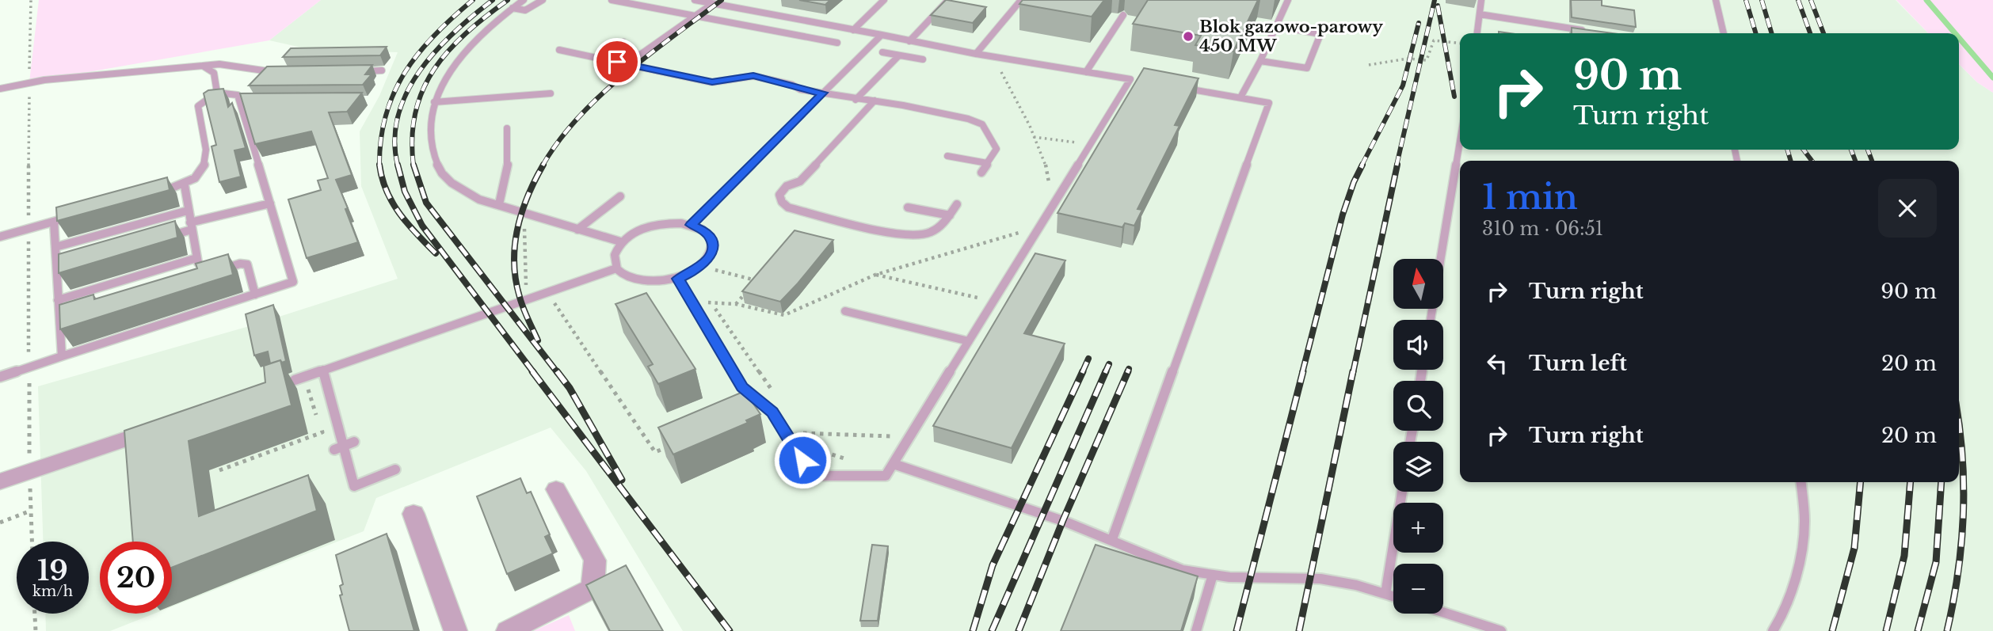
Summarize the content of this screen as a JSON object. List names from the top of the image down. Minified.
{"places":["Blok gazowo-parowy 450 MW"],"north":"top","page":{"turn":["90 m","Turn right"],"heading":["1 min","310 m · 06:51"],"list":[{"name":"Turn right","value":"90 m"},{"name":"Turn left","value":"20 m"},{"name":"Turn right","value":"20 m"}],"map_buttons":["+","−"],"speed":"19 km/h","limit":"20"}}
